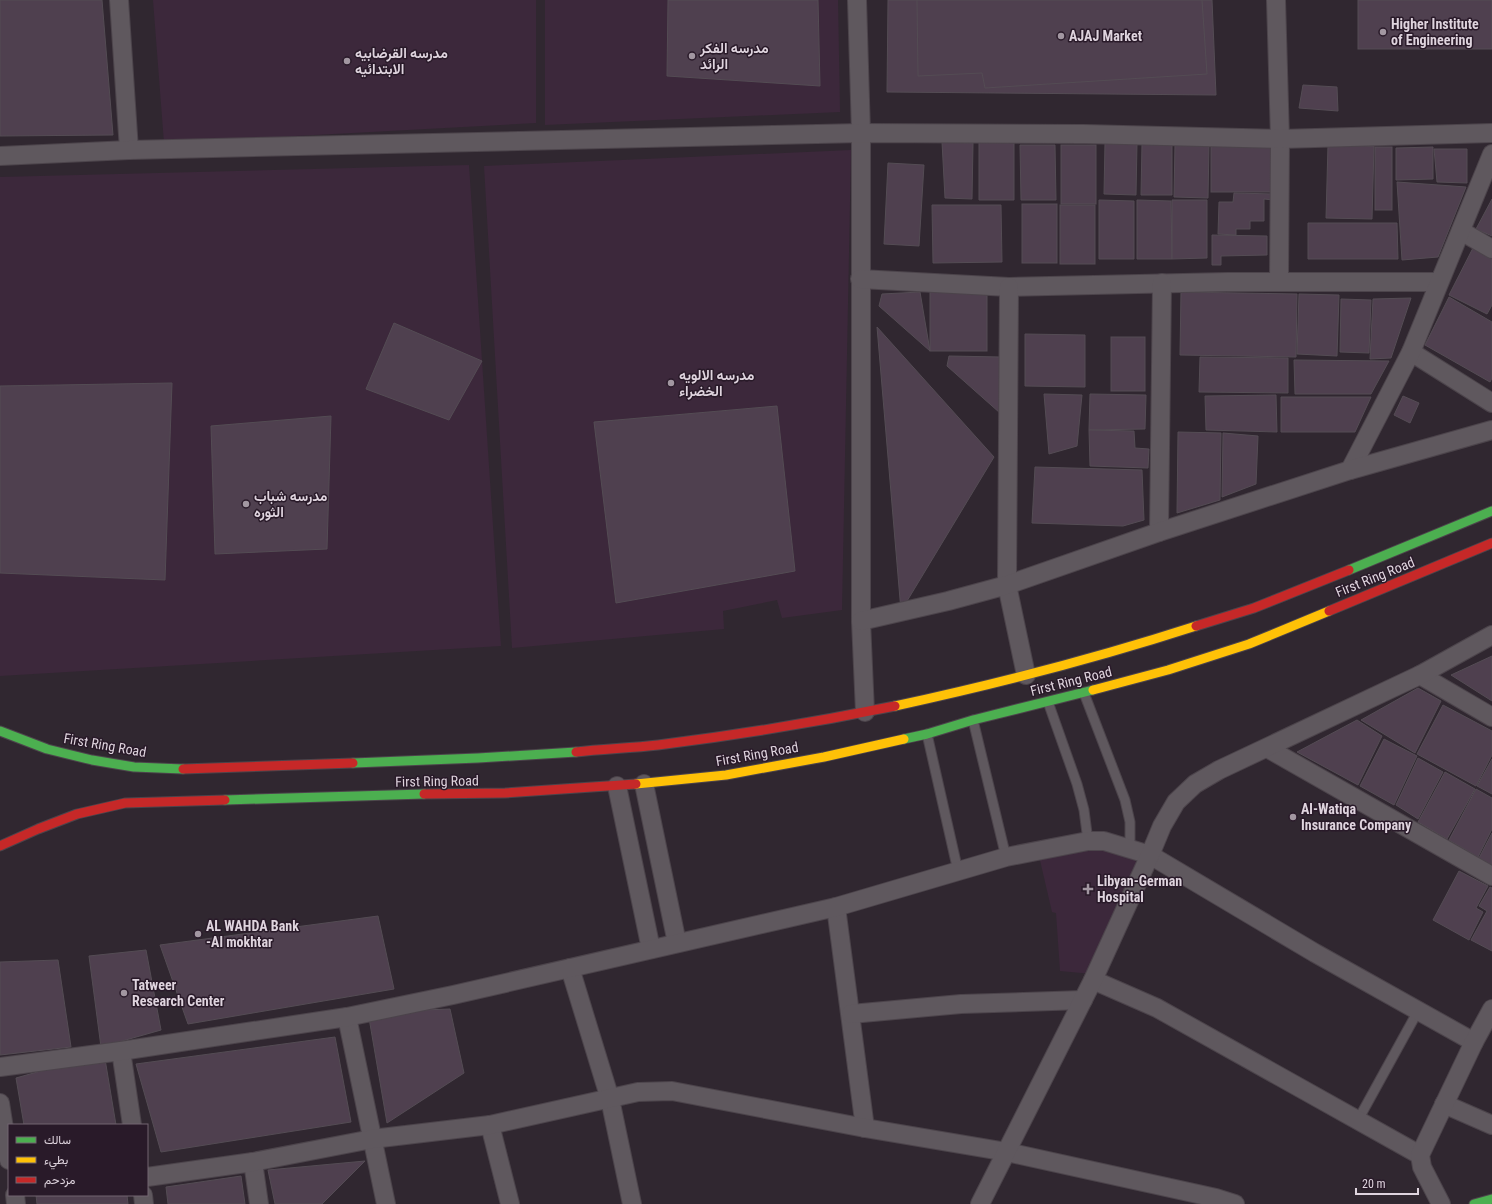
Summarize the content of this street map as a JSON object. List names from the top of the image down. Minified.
{"streets":{"main road":["First Ring Road"]},"places":{"other":["Higher Institute of Engineering","AJAJ Market","مدرسه الفكر الرائد","مدرسه القرضابيه الابتدائيه","مدرسه الالويه الخضراء","مدرسه شباب الثوره","Al-Watiqa Insurance Company","AL WAHDA Bank -Al mokhtar","Tatweer Research Center"],"health":["Libyan-German Hospital"]},"legend":["سالك","بطيء","مزدحم"],"scale_bar":"20 m"}
